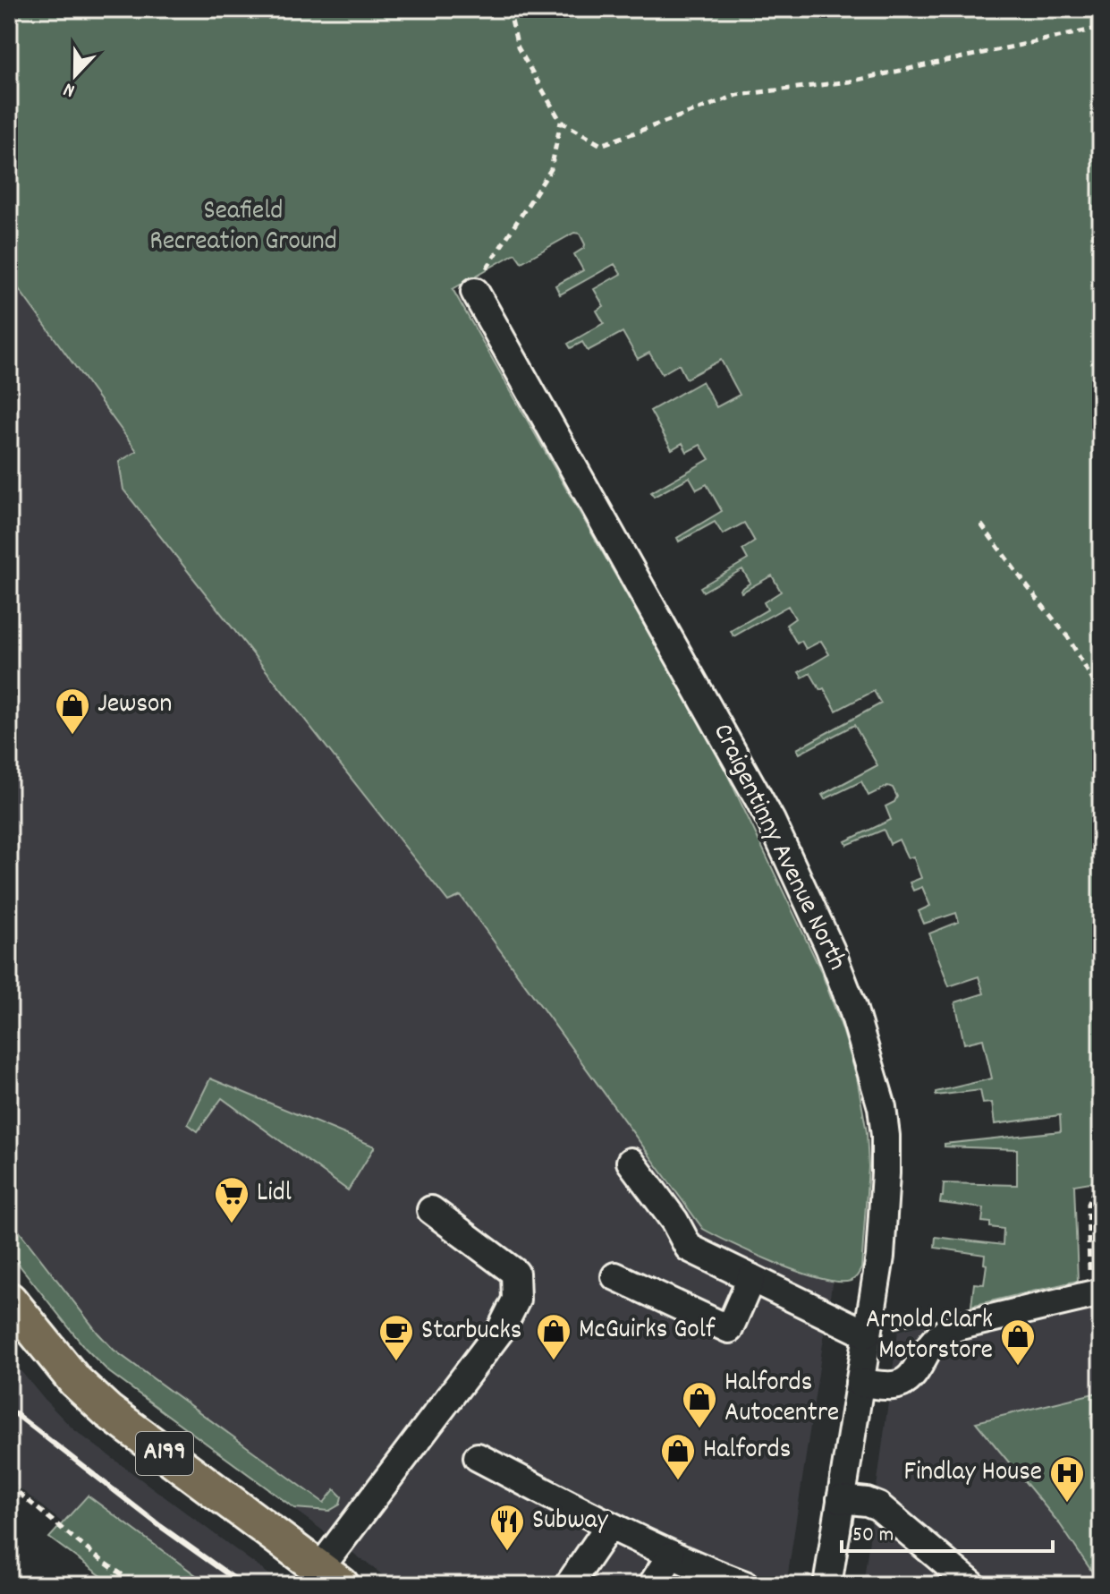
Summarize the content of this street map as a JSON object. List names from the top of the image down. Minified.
{"streets":{"main road":["A199"],"street":["Craigentinny Avenue North"]},"parks":["Seafield Recreation Ground"],"places":{"shop":["Jewson","McGuirks Golf","Arnold Clark Motorstore","Halfords Autocentre","Halfords"],"supermarket":["Lidl"],"cafe":["Starbucks"],"hospital":["Findlay House"],"restaurant":["Subway"]},"scale_bar":"50 m","north":"bottom"}
